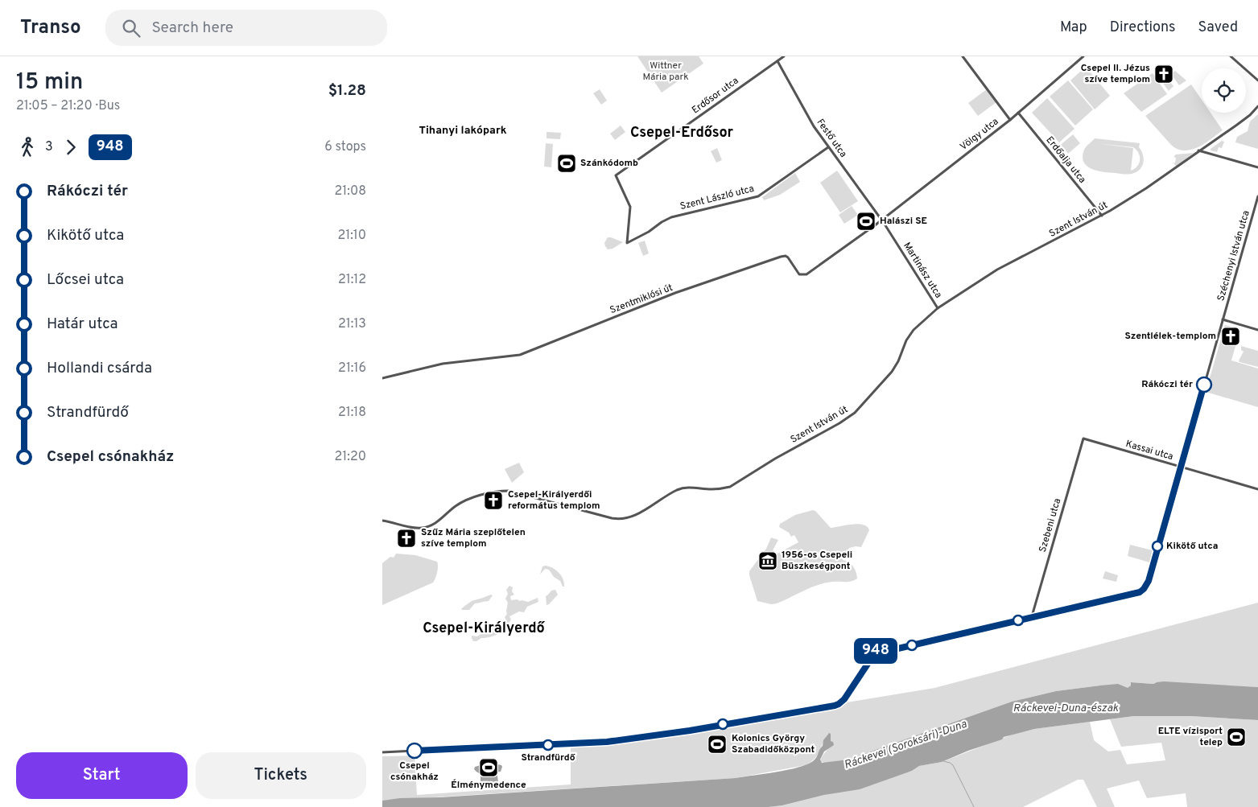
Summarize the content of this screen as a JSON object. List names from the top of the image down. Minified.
{"streets":{"street":["Erdősor utca","Völgy utca","Festő utca","Erdőalja utca","Szent László utca","Szent István út","Széchenyi István utca","Martinász utca","Szentmiklósi út","Kassai utca","Szebeni utca"]},"crossings":[["Erdősor utca","Festő utca"],["Erdősor utca","Szent László utca"],["Völgy utca","Festő utca"],["Völgy utca","Erdőalja utca"],["Völgy utca","Martinász utca"],["Völgy utca","Szentmiklósi út"],["Festő utca","Szent László utca"],["Festő utca","Martinász utca"],["Festő utca","Szentmiklósi út"],["Erdőalja utca","Szent István út"],["Szent István út","Martinász utca"],["Martinász utca","Szentmiklósi út"],["Kassai utca","Szebeni utca"]],"districts":["Tihanyi lakópark","Csepel-Erdősor","Csepel-Királyerdő"],"water":["Ráckevei-Duna-észak","Ráckevei (Soroksári)-Duna"],"parks":["Wittner Mária park"],"places":{"church":["Csepel II. Jézus szíve templom","Szentlélek-templom","Csepel-Királyerdői református templom","Szűz Mária szeplőtelen szíve templom"],"sports":["Szánkódomb","Halászi SE","ELTE vízisport telep","Kolonics György Szabadidőközpont","Élménymedence"],"other":["Rákóczi tér","Kikötő utca","Strandfürdő","Csepel csónakház"],"museum":["1956-os Csepeli Büszkeségpont"]},"lines":["bus line 948"],"page":{"header":"Transo","search":"Search here","nav":["Map","Directions","Saved"],"heading":["15 min","21:05 – 21:20 · Bus","$1.28"],"on_map":"948","legs":["3","948","6 stops"],"list":[{"name":"Rákóczi tér","value":"21:08"},{"name":"Kikötő utca","value":"21:10"},{"name":"Lőcsei utca","value":"21:12"},{"name":"Határ utca","value":"21:13"},{"name":"Hollandi csárda","value":"21:16"},{"name":"Strandfürdő","value":"21:18"},{"name":"Csepel csónakház","value":"21:20"}],"buttons":["Start","Tickets"]}}
